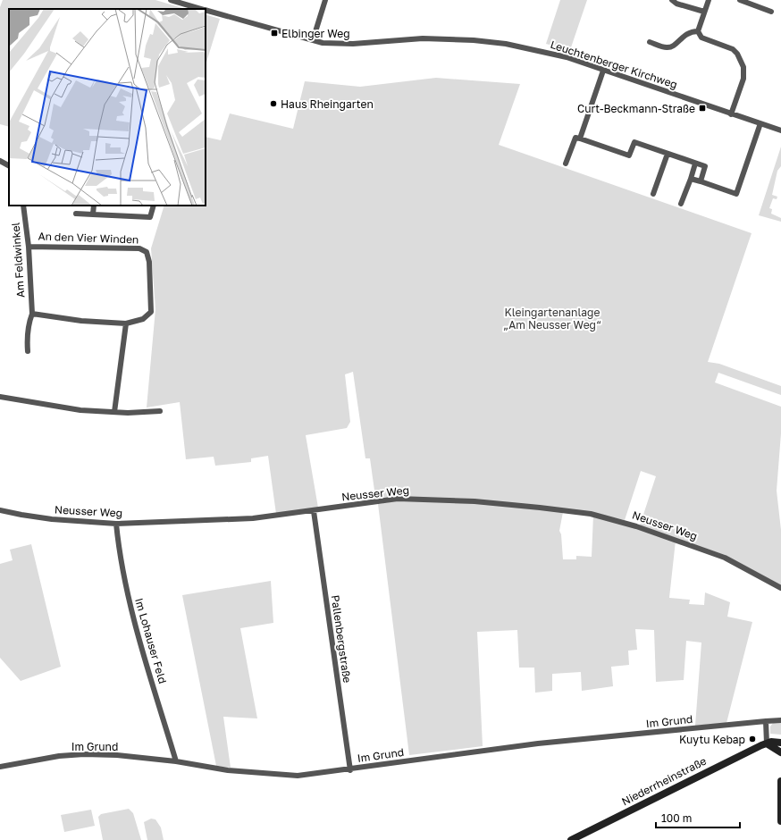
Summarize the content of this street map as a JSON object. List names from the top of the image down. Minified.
{"streets":{"street":["Leuchtenberger Kirchweg","An den Vier Winden","Am Feldwinkel","Neusser Weg","Pallenbergstraße","Im Lohauser Feld","Im Grund","Niederrheinstraße"]},"crossings":[["An den Vier Winden","Am Feldwinkel"],["Neusser Weg","Pallenbergstraße"],["Neusser Weg","Im Lohauser Feld"],["Pallenbergstraße","Im Grund"],["Im Lohauser Feld","Im Grund"]],"parks":["Kleingartenanlage „Am Neusser Weg“"],"places":{"transit":["Elbinger Weg","Curt-Beckmann-Straße"],"other":["Haus Rheingarten","Kuytu Kebap"]},"scale_bar":"100 m"}
